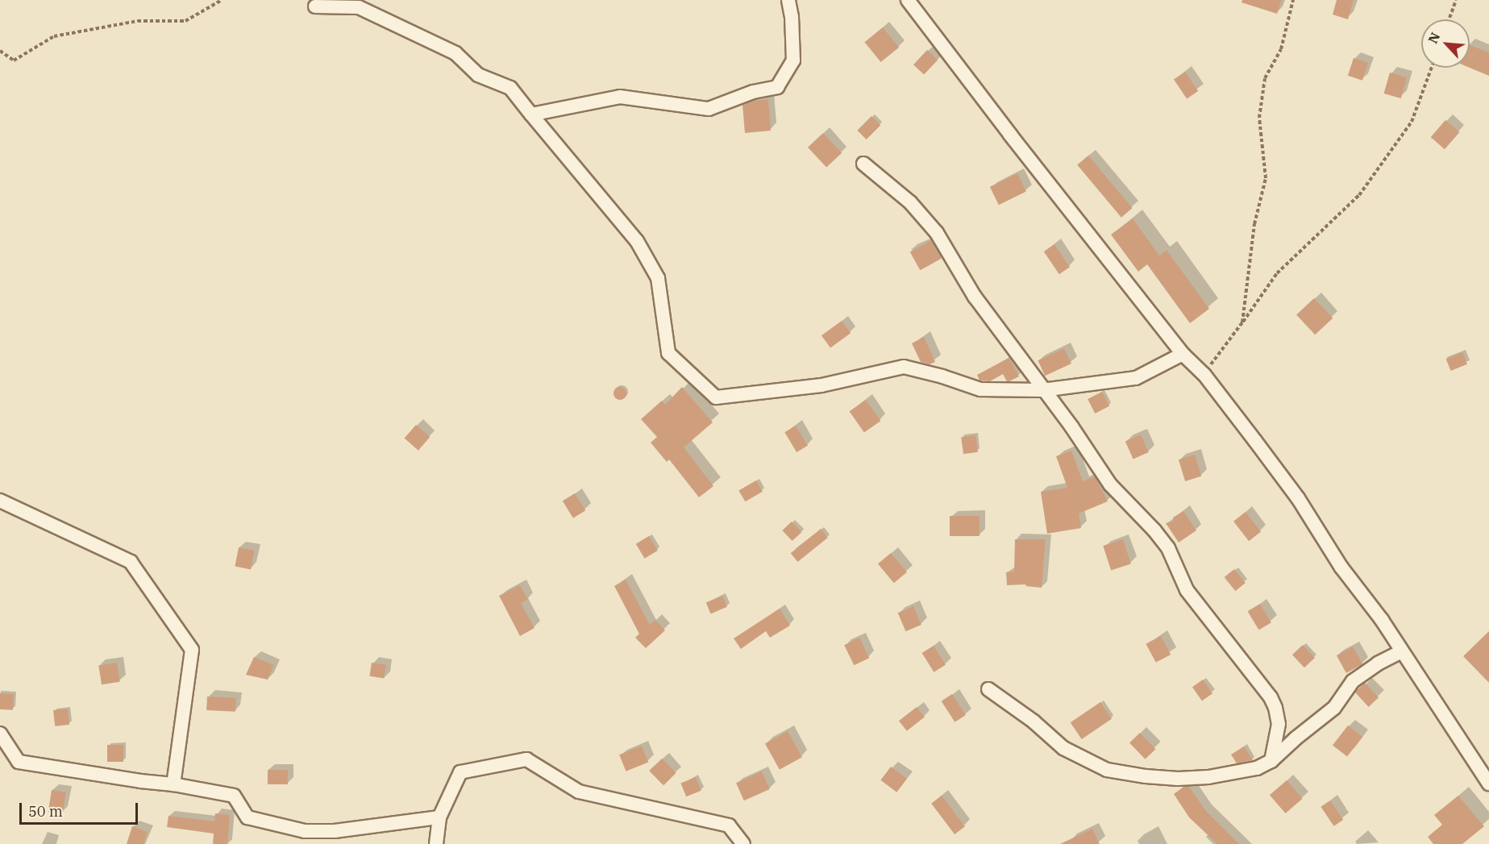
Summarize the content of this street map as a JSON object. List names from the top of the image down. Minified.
{"scale_bar":"50 m","north":"top left"}
